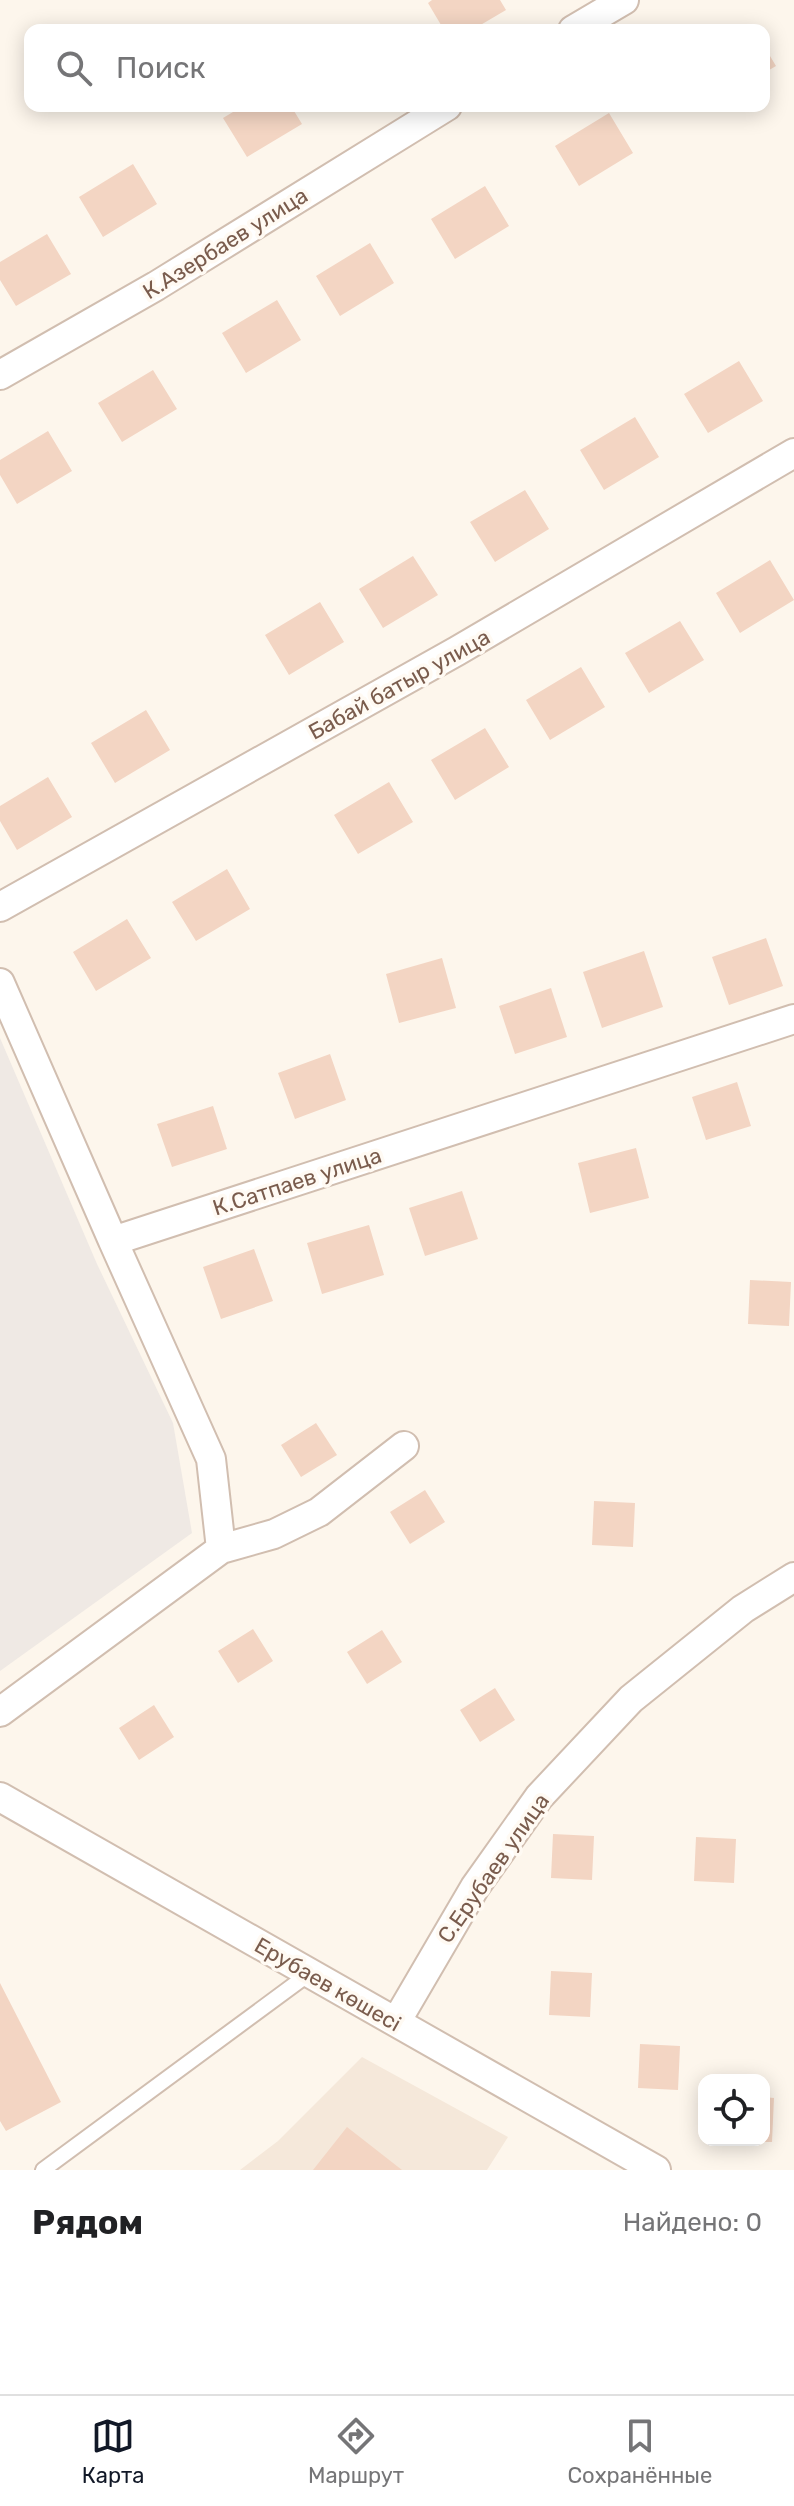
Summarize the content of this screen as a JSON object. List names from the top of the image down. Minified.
{"streets":{"street":["К.Азербаев улица","Бабай батыр улица","К.Сатпаев улица","С.Ерубаев улица","Ерубаев көшесі"]},"crossings":[["С.Ерубаев улица","Ерубаев көшесі"]],"page":{"search":"Поиск","heading":["Рядом","Найдено: 0"],"nav":["Карта","Маршрут","Сохранённые"]}}
